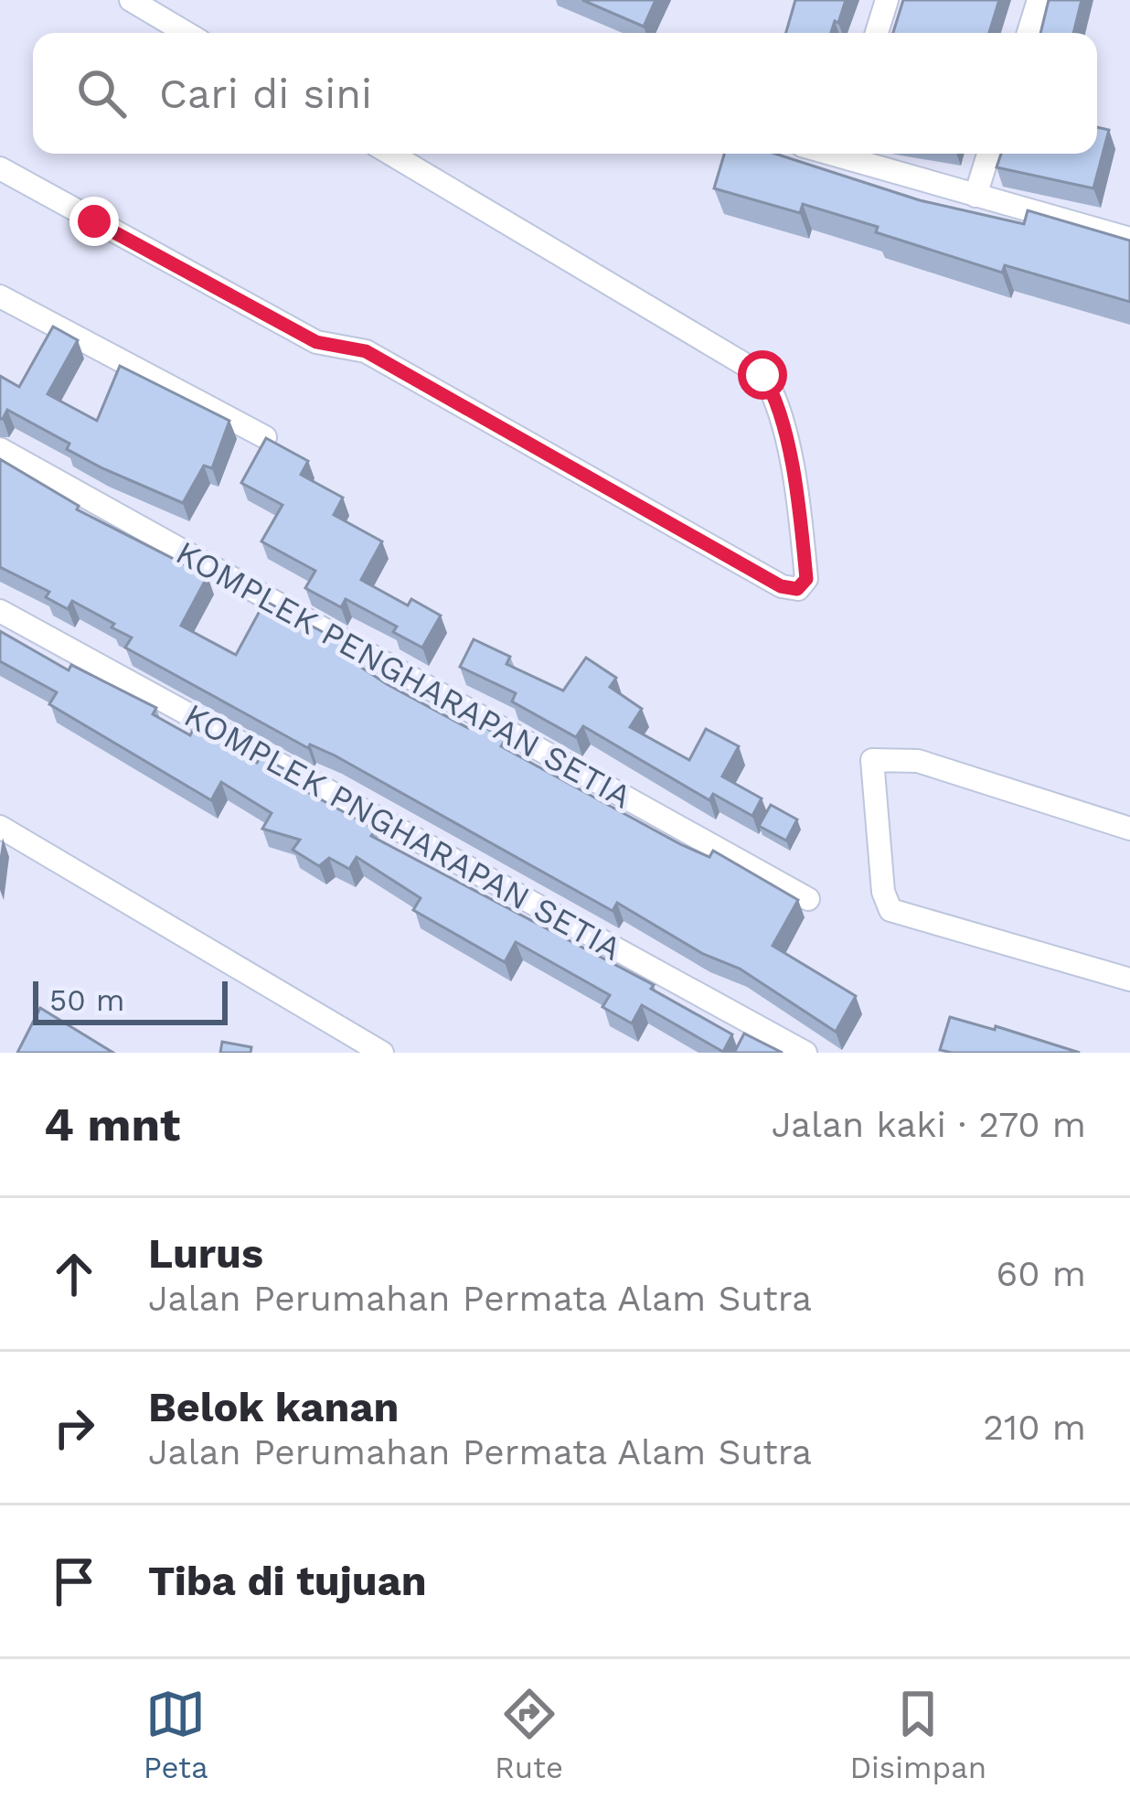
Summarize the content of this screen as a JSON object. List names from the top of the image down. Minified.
{"streets":{"street":["KOMPLEK PENGHARAPAN SETIA","KOMPLEK PNGHARAPAN SETIA"]},"scale_bar":"50 m","page":{"search":"Cari di sini","scale":"50 m","heading":["4 mnt","Jalan kaki · 270 m"],"list":[["Lurus","Jalan Perumahan Permata Alam Sutra","60 m"],["Belok kanan","Jalan Perumahan Permata Alam Sutra","210 m"],"Tiba di tujuan"],"nav":["Peta","Rute","Disimpan"]}}
